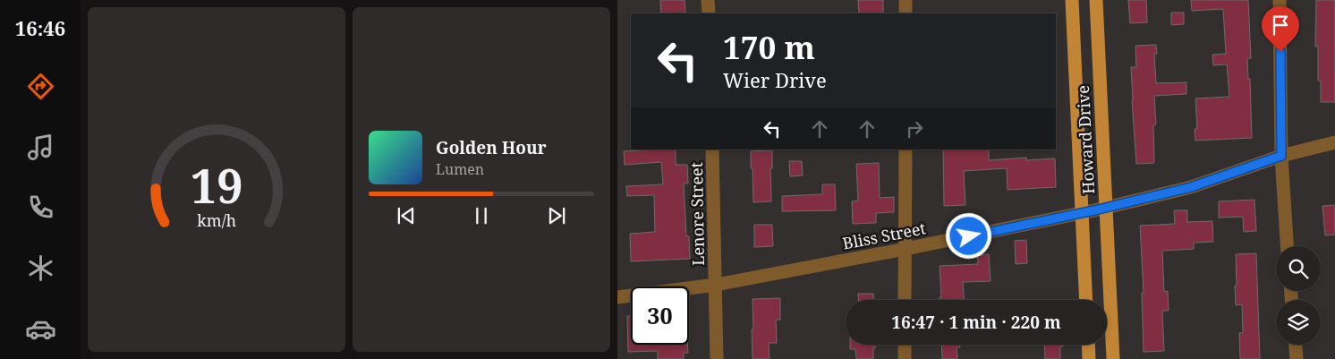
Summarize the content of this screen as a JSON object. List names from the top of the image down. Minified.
{"streets":{"main road":["Howard Drive"],"street":["Lenore Street","Bliss Street"]},"crossings":[["Howard Drive","Bliss Street"],["Lenore Street","Bliss Street"]],"page":{"tabs":"16:46","turn":["170 m","Wier Drive"],"song":["Golden Hour","Lumen"],"limit":"30","trip":"16:47 · 1 min · 220 m","gauge":["19","km/h"]}}
